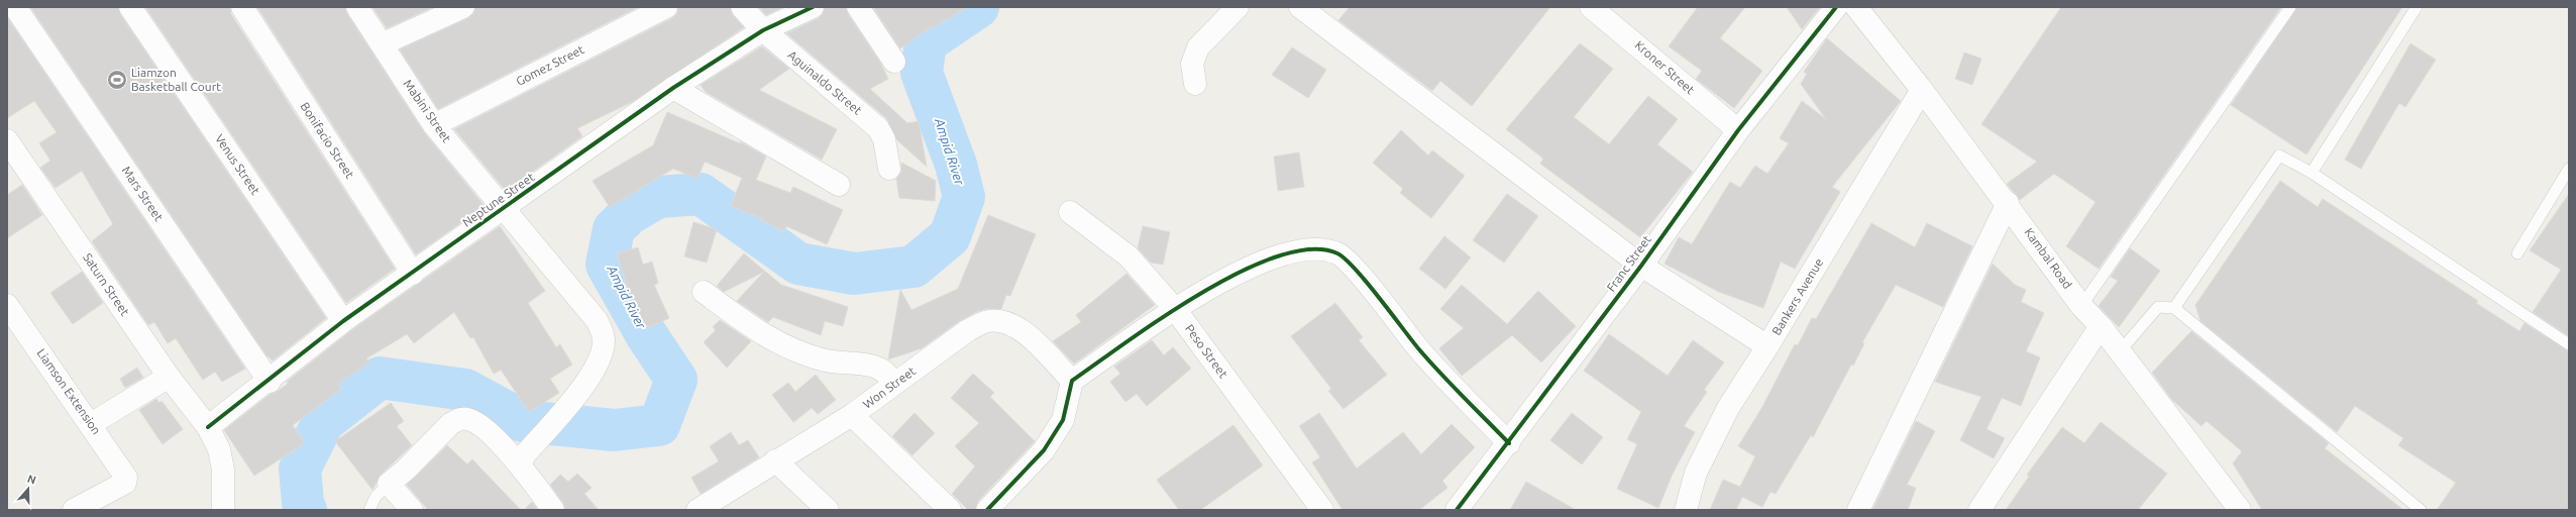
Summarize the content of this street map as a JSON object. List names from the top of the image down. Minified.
{"streets":{"street":["Gomez Street","Kroner Street","Aguinaldo Street","Mabini Street","Bonifacio Street","Venus Street","Mars Street","Neptune Street","Kambal Road","Franc Street","Saturn Street","Bankers Avenue","Peso Street","Won Street","Liamson Extension"]},"crossings":[["Gomez Street","Mabini Street"],["Kroner Street","Franc Street"],["Aguinaldo Street","Neptune Street"],["Mabini Street","Neptune Street"],["Bonifacio Street","Neptune Street"],["Venus Street","Neptune Street"],["Mars Street","Neptune Street"],["Neptune Street","Saturn Street"],["Kambal Road","Bankers Avenue"]],"water":["Ampid River"],"places":{"sports":["Liamzon Basketball Court"]},"north":"top"}
